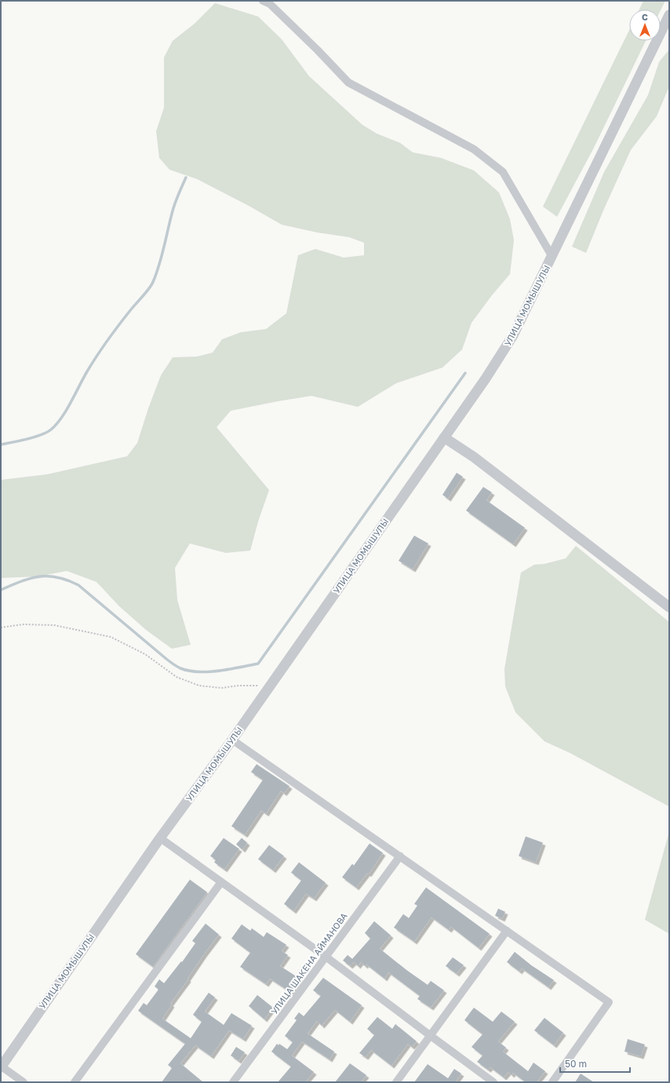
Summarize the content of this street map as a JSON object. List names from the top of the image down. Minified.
{"streets":{"street":["УЛИЦА МОМЫШУЛЫ","УЛИЦА ШАКЕНА АЙМАНОВА"]},"scale_bar":"50 m","north":"top"}
